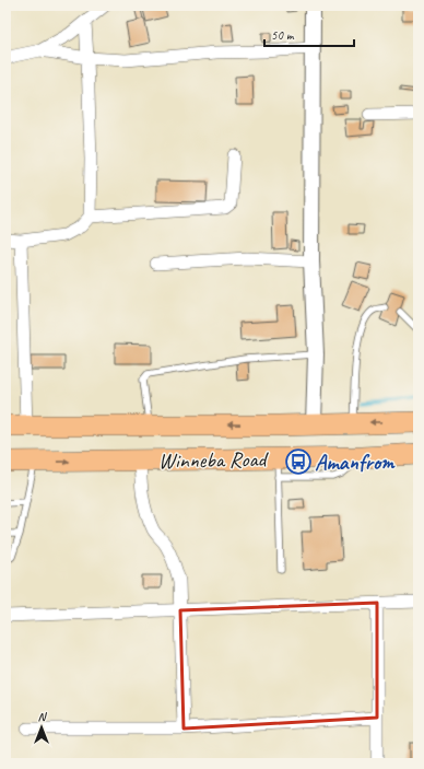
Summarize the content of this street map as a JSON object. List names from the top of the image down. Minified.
{"streets":{"highway":["Winneba Road"]},"places":{"bus stop":["Amanfrom"]},"scale_bar":"50 m","north":"top"}
